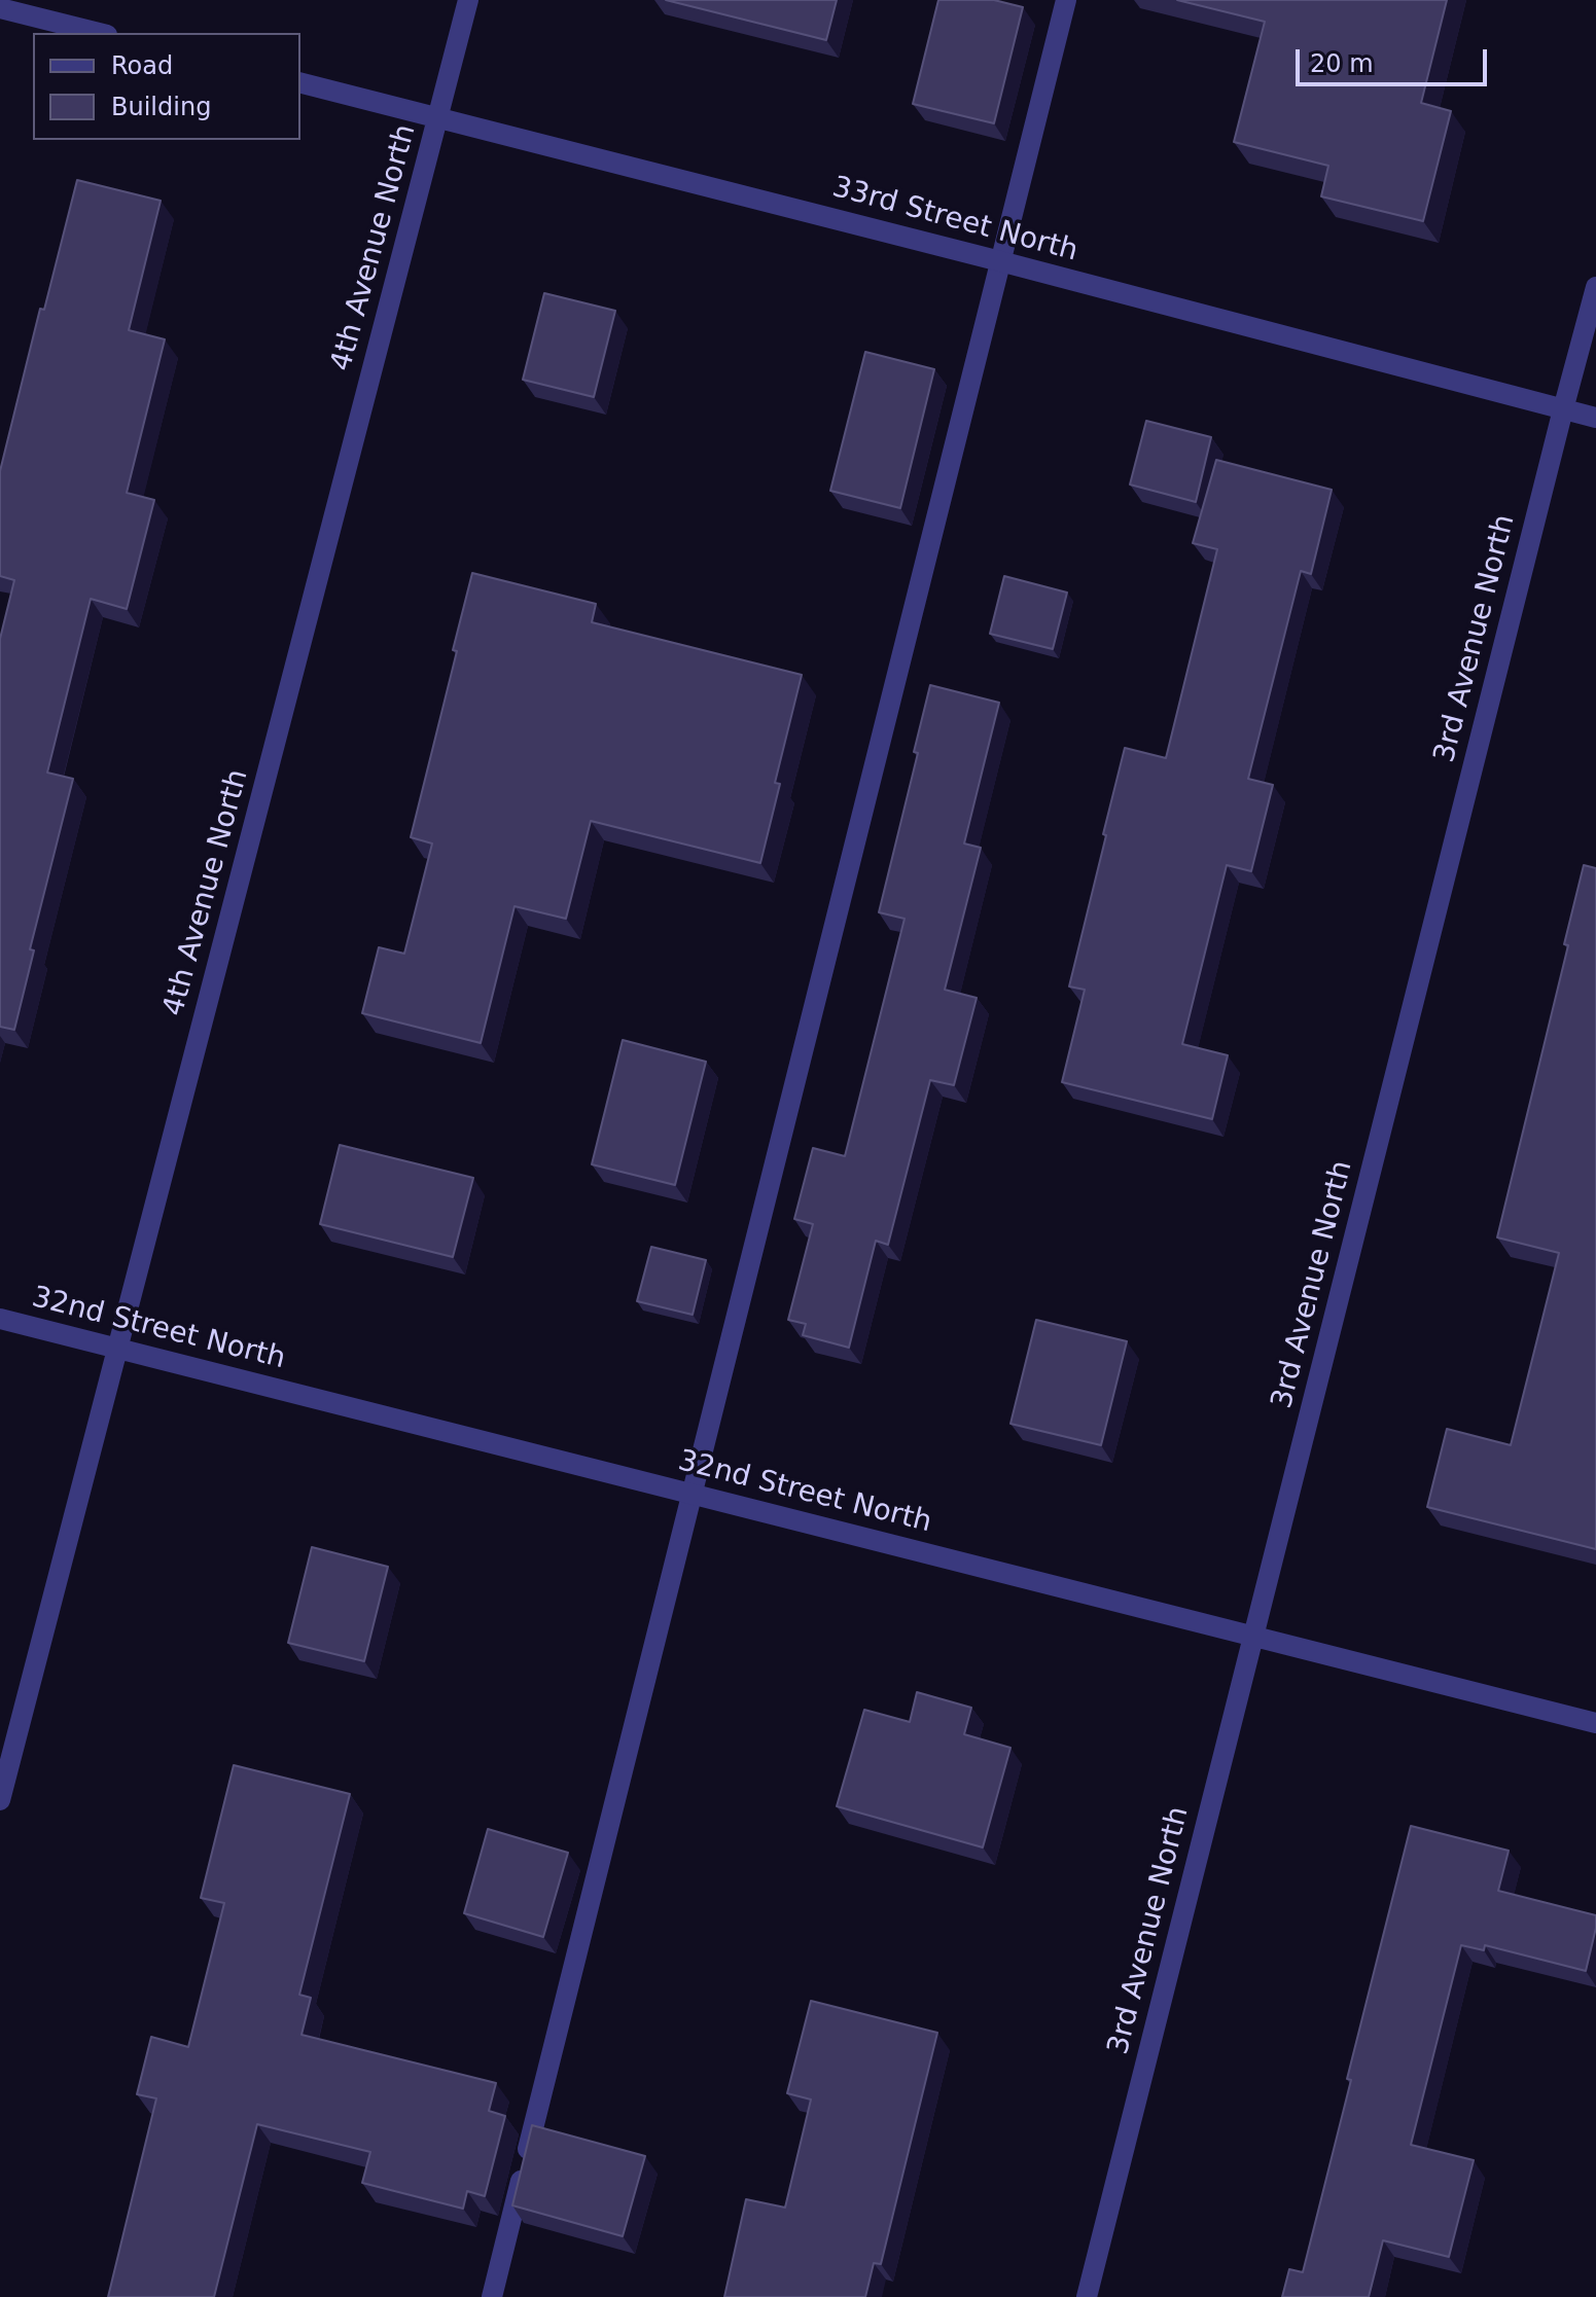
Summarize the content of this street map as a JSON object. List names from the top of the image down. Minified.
{"streets":{"street":["33rd Street North","4th Avenue North","3rd Avenue North","32nd Street North"]},"crossings":[["33rd Street North","4th Avenue North"],["33rd Street North","3rd Avenue North"],["4th Avenue North","32nd Street North"],["3rd Avenue North","32nd Street North"]],"legend":["Road","Building"],"scale_bar":"20 m"}
